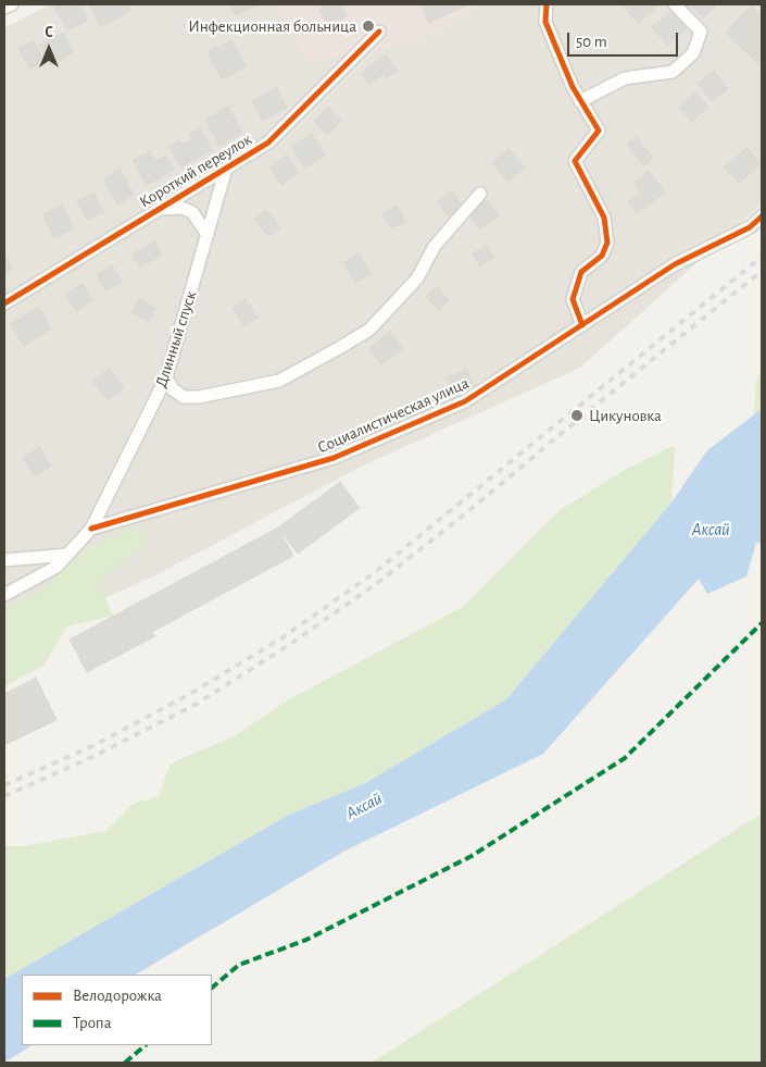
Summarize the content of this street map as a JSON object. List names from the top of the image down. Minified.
{"streets":{"street":["Короткий переулок","Длинный спуск","Социалистическая улица"]},"crossings":[["Короткий переулок","Длинный спуск"],["Длинный спуск","Социалистическая улица"]],"water":["Аксай"],"places":["Инфекционная больница","Цикуновка"],"legend":["Велодорожка","Тропа"],"scale_bar":"50 m","north":"top"}
